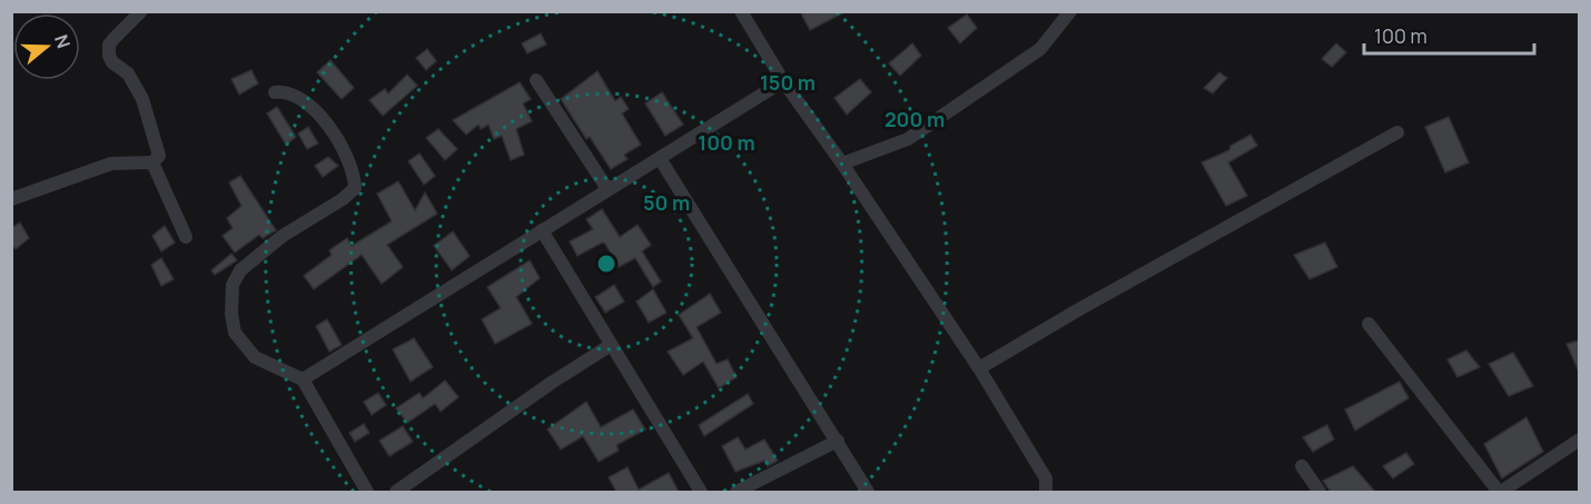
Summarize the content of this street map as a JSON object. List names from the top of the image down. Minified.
{"scale_bar":"100 m","north":"right","rings":["150 m","200 m","100 m","50 m"]}
